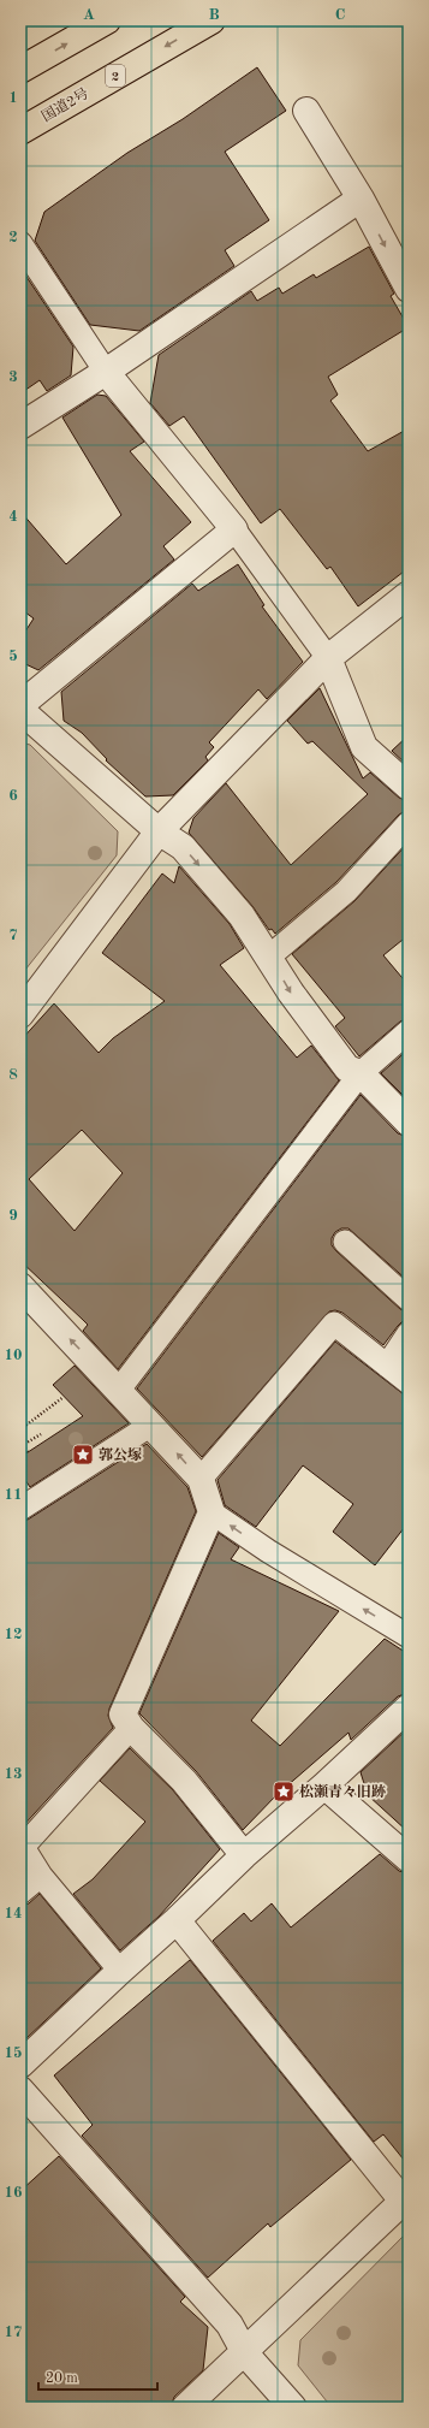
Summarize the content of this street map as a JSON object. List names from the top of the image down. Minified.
{"streets":{"highway":["2","国道2号"]},"places":{"place":["郭公塚","松瀬青々旧跡"]},"scale_bar":"20 m","grid":{"columns":["A","B","C"],"rows":["1","2","3","4","5","6","7","8","9","10","11","12","13","14","15","16","17"]}}
